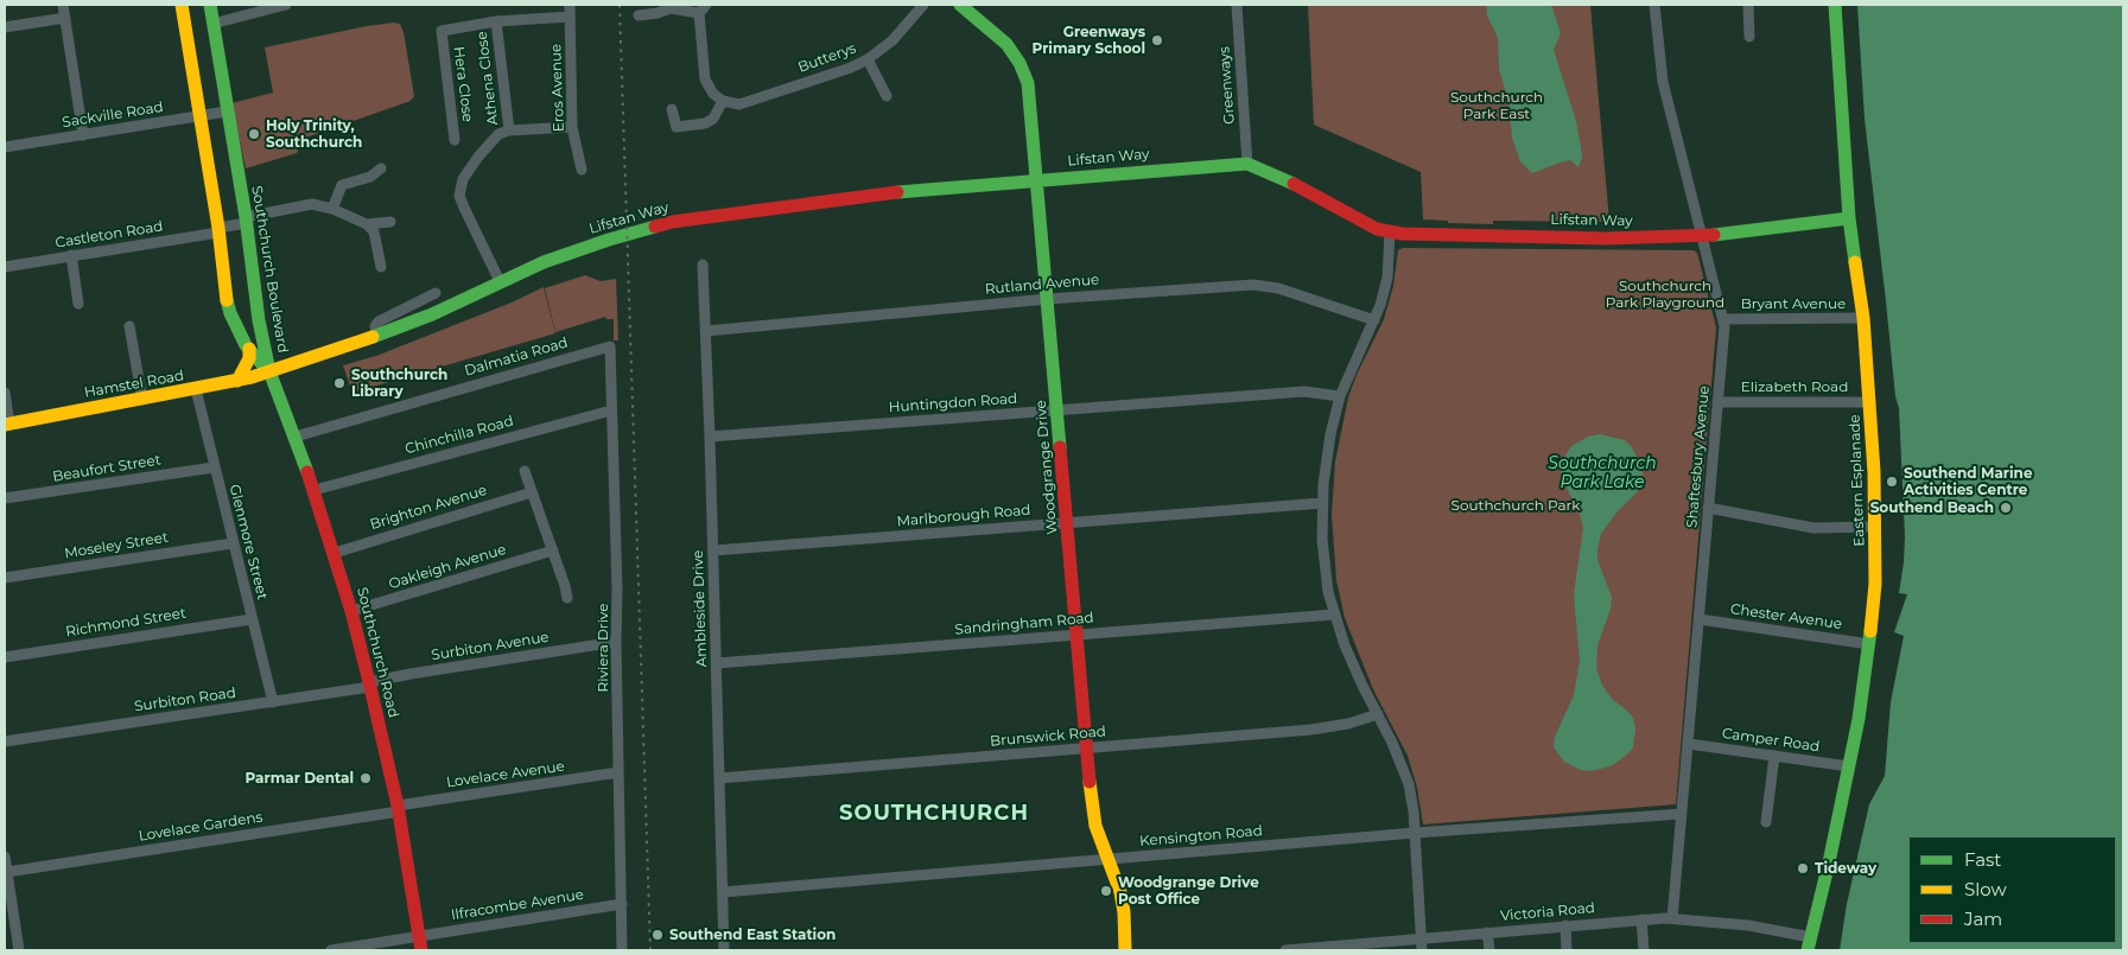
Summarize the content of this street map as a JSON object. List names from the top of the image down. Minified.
{"streets":{"street":["Butterys","Athena Close","Hera Close","Greenways","Eros Avenue","Sackville Road","Lifstan Way","Castleton Road","Southchurch Boulevard","Rutland Avenue","Bryant Avenue","Dalmatia Road","Hamstel Road","Elizabeth Road","Huntingdon Road","Chinchilla Road","Shaftesbury Avenue","Woodgrange Drive","Beaufort Street","Eastern Esplanade","Brighton Avenue","Marlborough Road","Glenmore Street","Moseley Street","Oakleigh Avenue","Ambleside Drive","Chester Avenue","Richmond Street","Sandringham Road","Surbiton Avenue","Riviera Drive","Southchurch Road","Surbiton Road","Brunswick Road","Camper Road","Lovelace Avenue","Lovelace Gardens","Kensington Road","Ilfracombe Avenue","Victoria Road"]},"crossings":[["Athena Close","Hera Close"],["Greenways","Lifstan Way"],["Sackville Road","Southchurch Boulevard"],["Lifstan Way","Southchurch Boulevard"],["Lifstan Way","Hamstel Road"],["Lifstan Way","Shaftesbury Avenue"],["Lifstan Way","Woodgrange Drive"],["Lifstan Way","Eastern Esplanade"],["Lifstan Way","Southchurch Road"],["Castleton Road","Southchurch Boulevard"],["Southchurch Boulevard","Hamstel Road"],["Southchurch Boulevard","Southchurch Road"],["Rutland Avenue","Woodgrange Drive"],["Rutland Avenue","Ambleside Drive"],["Bryant Avenue","Shaftesbury Avenue"],["Bryant Avenue","Eastern Esplanade"],["Dalmatia Road","Riviera Drive"],["Dalmatia Road","Southchurch Road"],["Hamstel Road","Glenmore Street"],["Hamstel Road","Southchurch Road"],["Elizabeth Road","Shaftesbury Avenue"],["Elizabeth Road","Eastern Esplanade"],["Huntingdon Road","Woodgrange Drive"],["Huntingdon Road","Ambleside Drive"],["Chinchilla Road","Riviera Drive"],["Chinchilla Road","Southchurch Road"],["Shaftesbury Avenue","Chester Avenue"],["Shaftesbury Avenue","Camper Road"],["Shaftesbury Avenue","Kensington Road"],["Shaftesbury Avenue","Victoria Road"],["Woodgrange Drive","Marlborough Road"],["Woodgrange Drive","Sandringham Road"],["Woodgrange Drive","Brunswick Road"],["Woodgrange Drive","Kensington Road"],["Beaufort Street","Glenmore Street"],["Eastern Esplanade","Chester Avenue"],["Eastern Esplanade","Camper Road"],["Eastern Esplanade","Victoria Road"],["Brighton Avenue","Southchurch Road"],["Marlborough Road","Ambleside Drive"],["Glenmore Street","Moseley Street"],["Glenmore Street","Richmond Street"],["Glenmore Street","Surbiton Road"],["Oakleigh Avenue","Southchurch Road"],["Ambleside Drive","Sandringham Road"],["Ambleside Drive","Brunswick Road"],["Ambleside Drive","Kensington Road"],["Surbiton Avenue","Riviera Drive"],["Surbiton Avenue","Southchurch Road"],["Surbiton Avenue","Surbiton Road"],["Riviera Drive","Lovelace Avenue"],["Riviera Drive","Ilfracombe Avenue"],["Southchurch Road","Surbiton Road"],["Southchurch Road","Lovelace Avenue"],["Southchurch Road","Lovelace Gardens"],["Southchurch Road","Ilfracombe Avenue"],["Lovelace Avenue","Lovelace Gardens"]],"districts":["SOUTHCHURCH"],"water":["Southchurch Park Lake"],"parks":["Southchurch Park East","Southchurch Park Playground","Southchurch Park"],"places":["Greenways Primary School","Holy Trinity, Southchurch","Southchurch Library","Southend Marine Activities Centre","Southend Beach","Parmar Dental","Tideway","Woodgrange Drive Post Office","Southend East Station"],"legend":["Fast","Slow","Jam"]}
